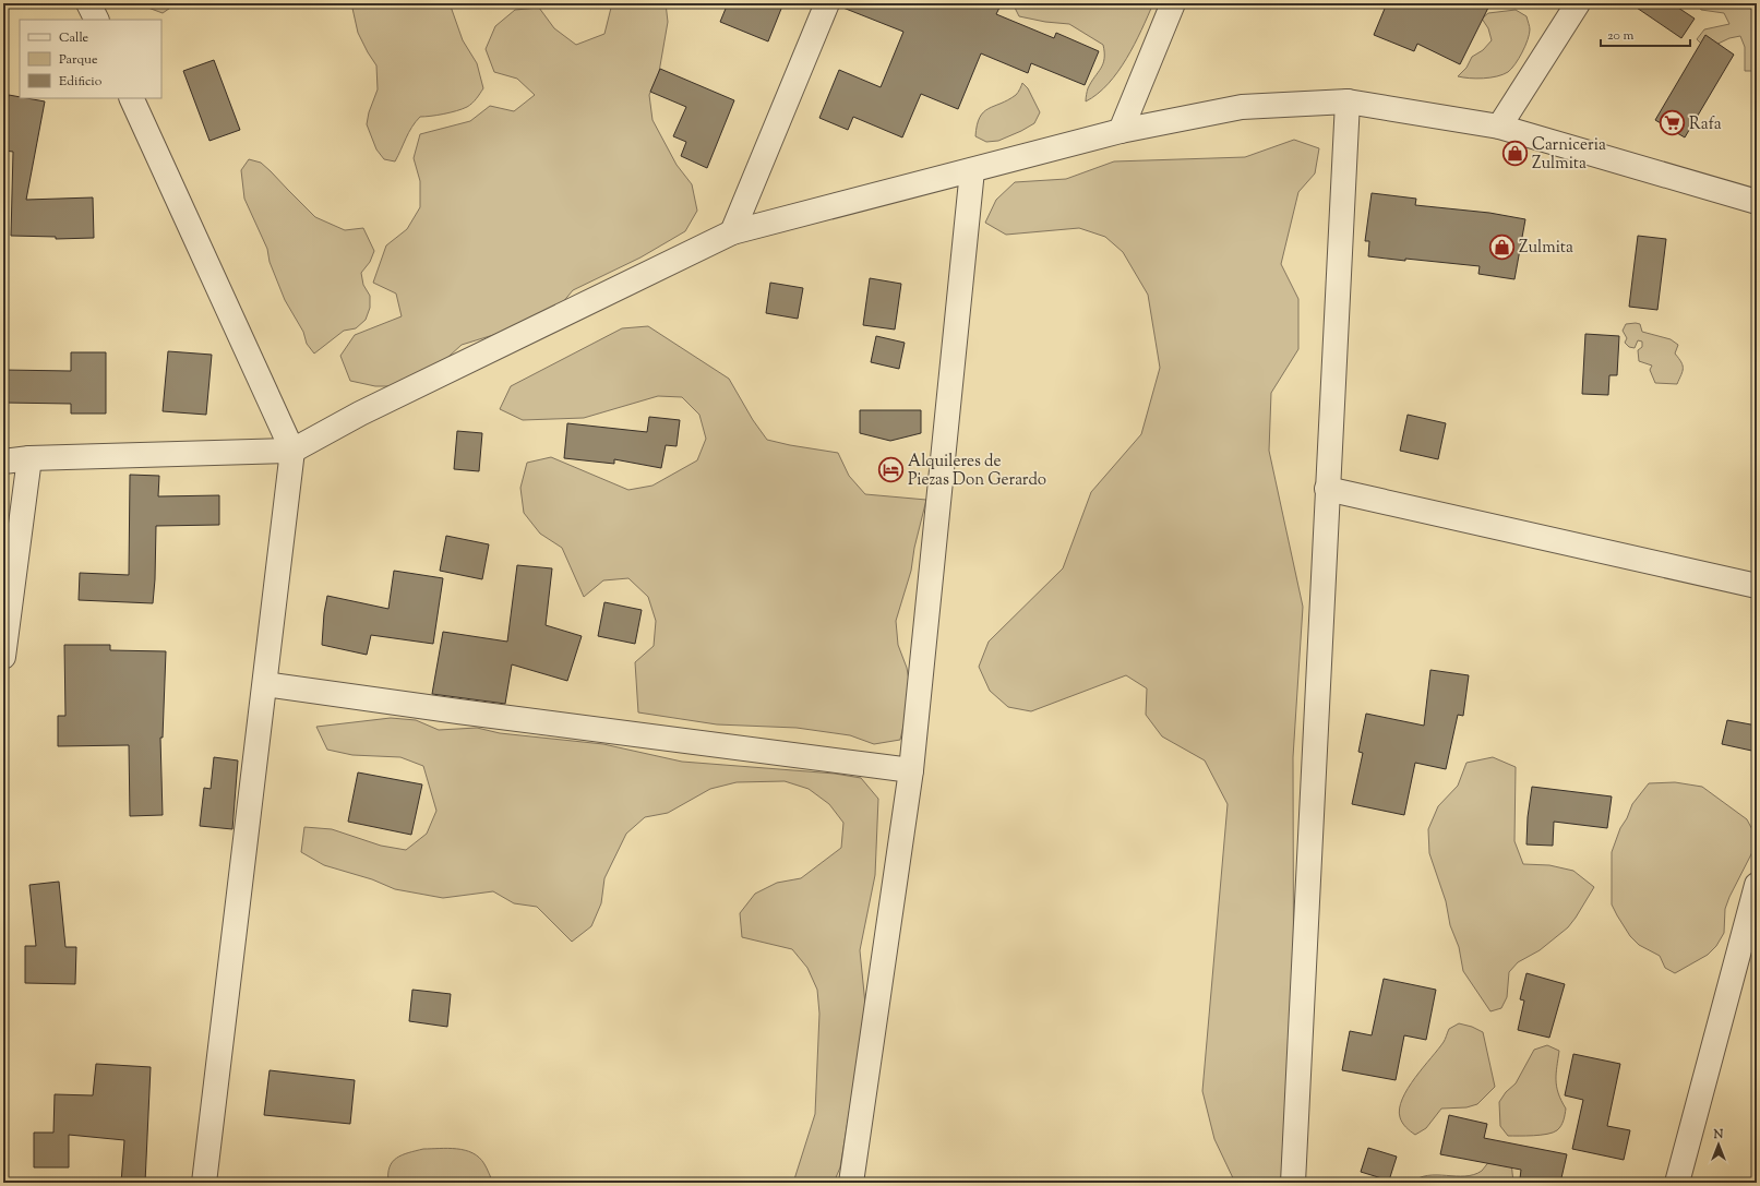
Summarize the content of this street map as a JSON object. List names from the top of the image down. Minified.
{"places":{"supermarket":["Rafa"],"shop":["Carniceria Zulmita","Zulmita"],"hotel":["Alquileres de Piezas Don Gerardo"]},"legend":["Calle","Parque","Edificio"],"scale_bar":"20 m","north":"top"}
